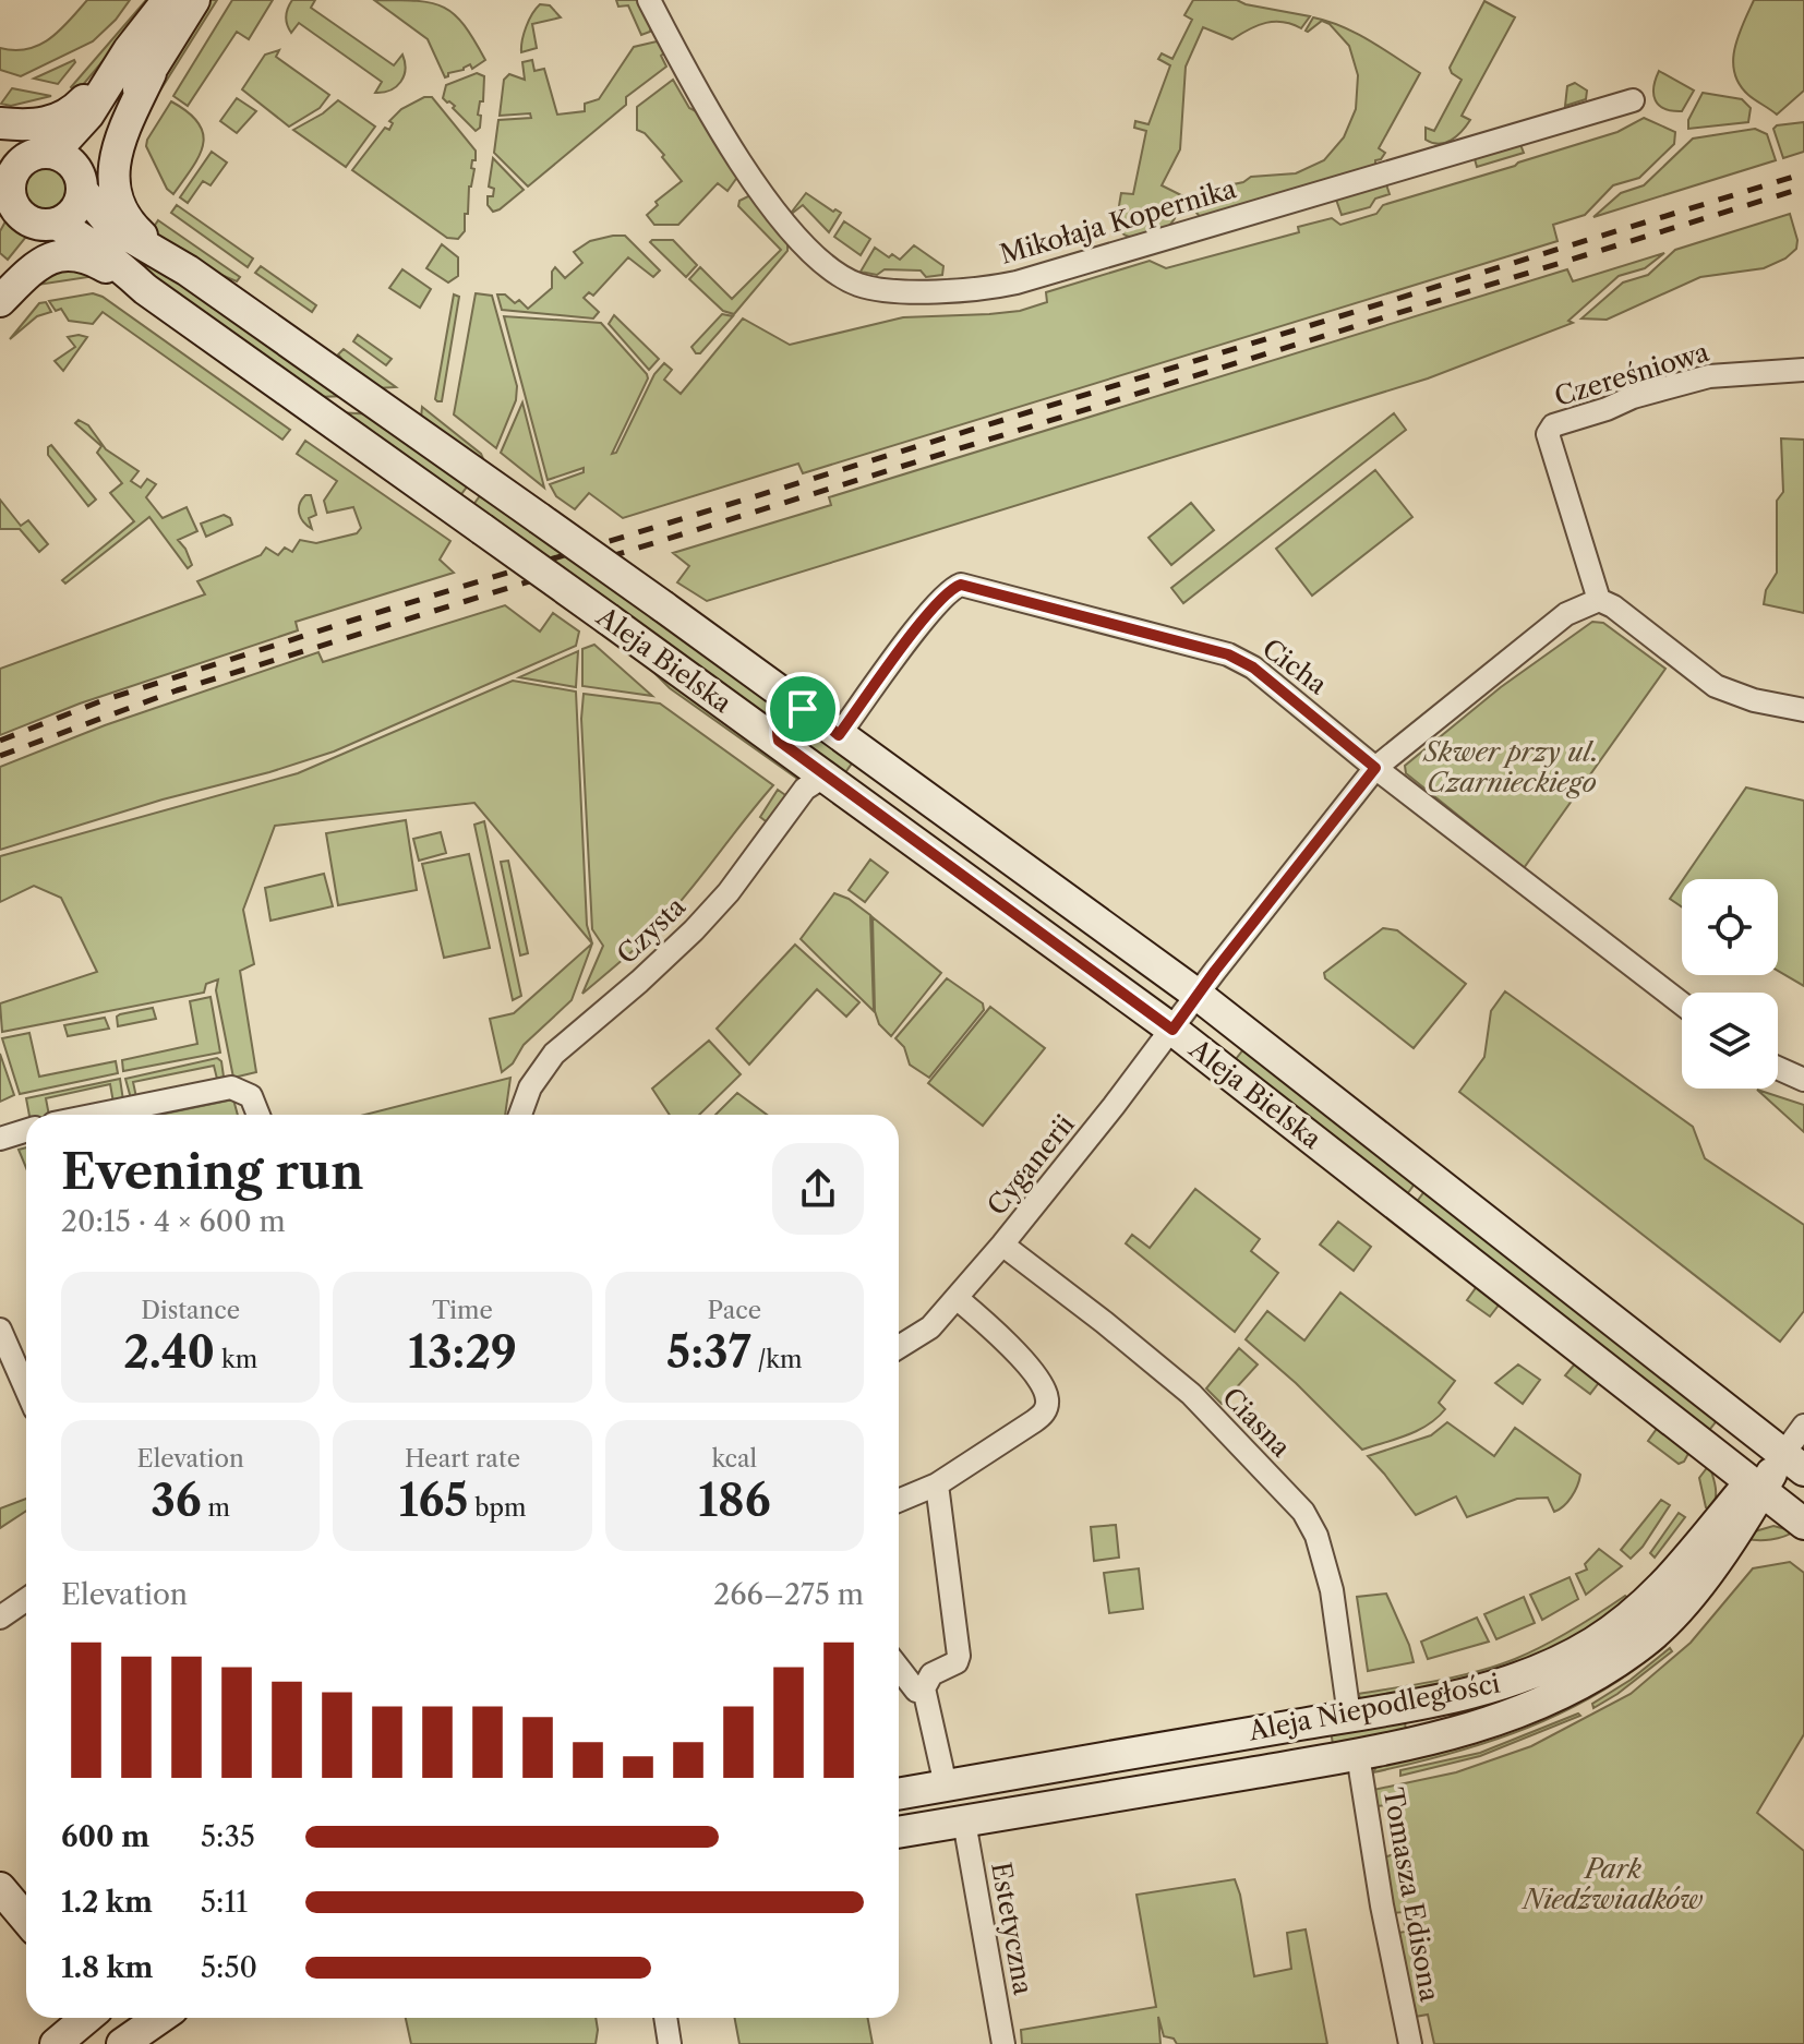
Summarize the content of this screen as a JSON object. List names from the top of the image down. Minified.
{"streets":{"main road":["Aleja Bielska","Aleja Niepodległości"],"street":["Mikołaja Kopernika","Czereśniowa","Cicha","Czysta","Cyganerii","Ciasna","Tomasza Edisona","Estetyczna"]},"crossings":[["Czereśniowa","Cyganerii"],["Aleja Bielska","Cicha"],["Aleja Bielska","Czysta"],["Aleja Bielska","Cyganerii"],["Aleja Bielska","Aleja Niepodległości"],["Cicha","Cyganerii"],["Cyganerii","Ciasna"],["Ciasna","Aleja Niepodległości"],["Aleja Niepodległości","Tomasza Edisona"],["Aleja Niepodległości","Estetyczna"]],"parks":["Skwer przy ul. Czarnieckiego","Park Niedźwiadków"],"page":{"heading":["Evening run","20:15 · 4 × 600 m"],"stats":[["Distance","2.40 km"],["Time","13:29"],["Pace","5:37 /km"],["Elevation","36 m"],["Heart rate","165 bpm"],["kcal","186"]],"chart":["Elevation","266–275 m"],"list":[{"name":"600 m","note":"5:35"},{"name":"1.2 km","note":"5:11"},{"name":"1.8 km","note":"5:50"}]}}
